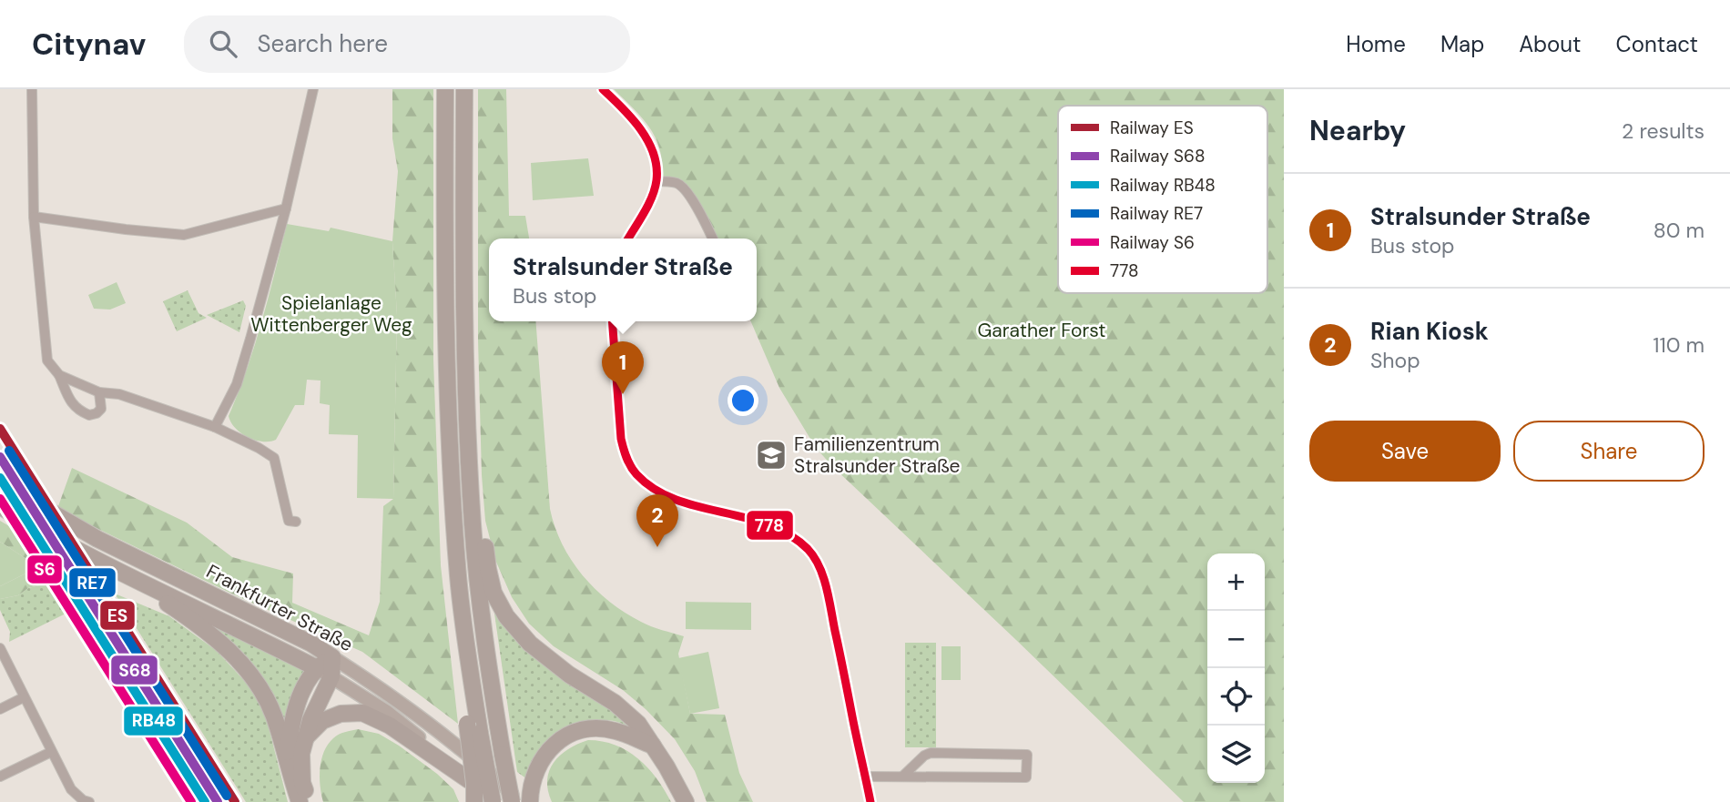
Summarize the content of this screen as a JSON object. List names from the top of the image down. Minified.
{"streets":{"highway":["Frankfurter Straße"]},"parks":["Spielanlage Wittenberger Weg","Garather Forst"],"places":{"school or university":["Familienzentrum Stralsunder Straße"]},"lines":["transit line 778","rail line ES","rail line RE7","rail line S68","rail line RB48","rail line S6"],"legend":["Railway ES","Railway S68","Railway RB48","Railway RE7","Railway S6","778"],"page":{"header":"Citynav","search":"Search here","nav":["Home","Map","About","Contact"],"heading":["Nearby","2 results"],"list":[{"mark":"1","name":"Stralsunder Straße","note":"Bus stop","value":"80 m"},{"mark":"2","name":"Rian Kiosk","note":"Shop","value":"110 m"}],"popup":["Stralsunder Straße","Bus stop"],"pins":["1","2"],"buttons":["Save","Share"],"map_buttons":["+","−"]}}
